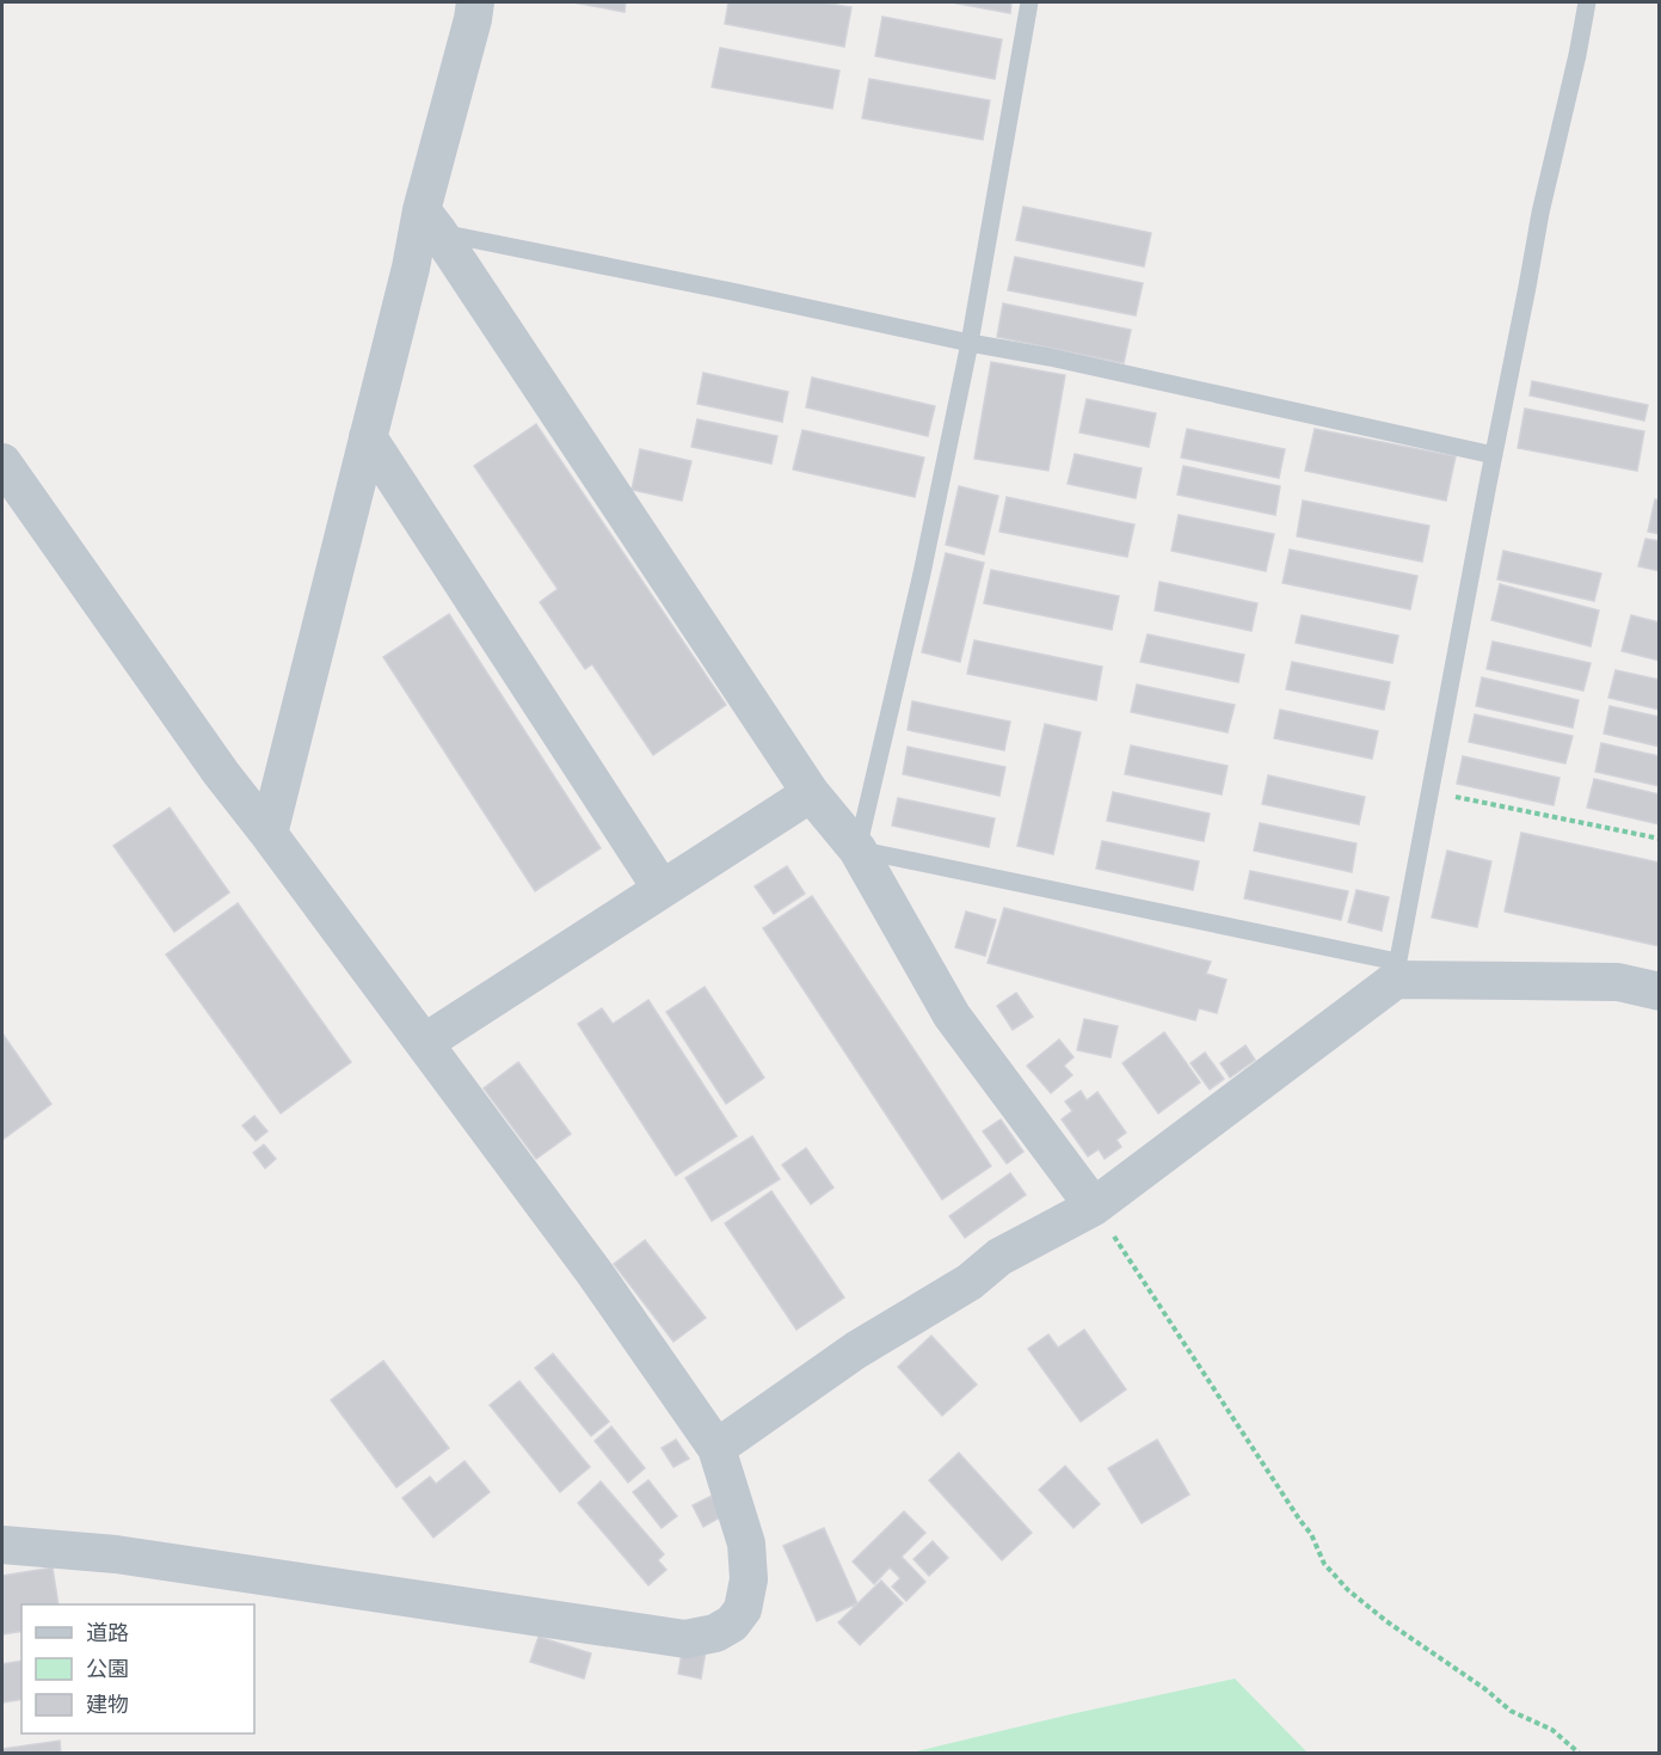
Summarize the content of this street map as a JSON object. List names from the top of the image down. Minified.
{"legend":["道路","公園","建物"]}
